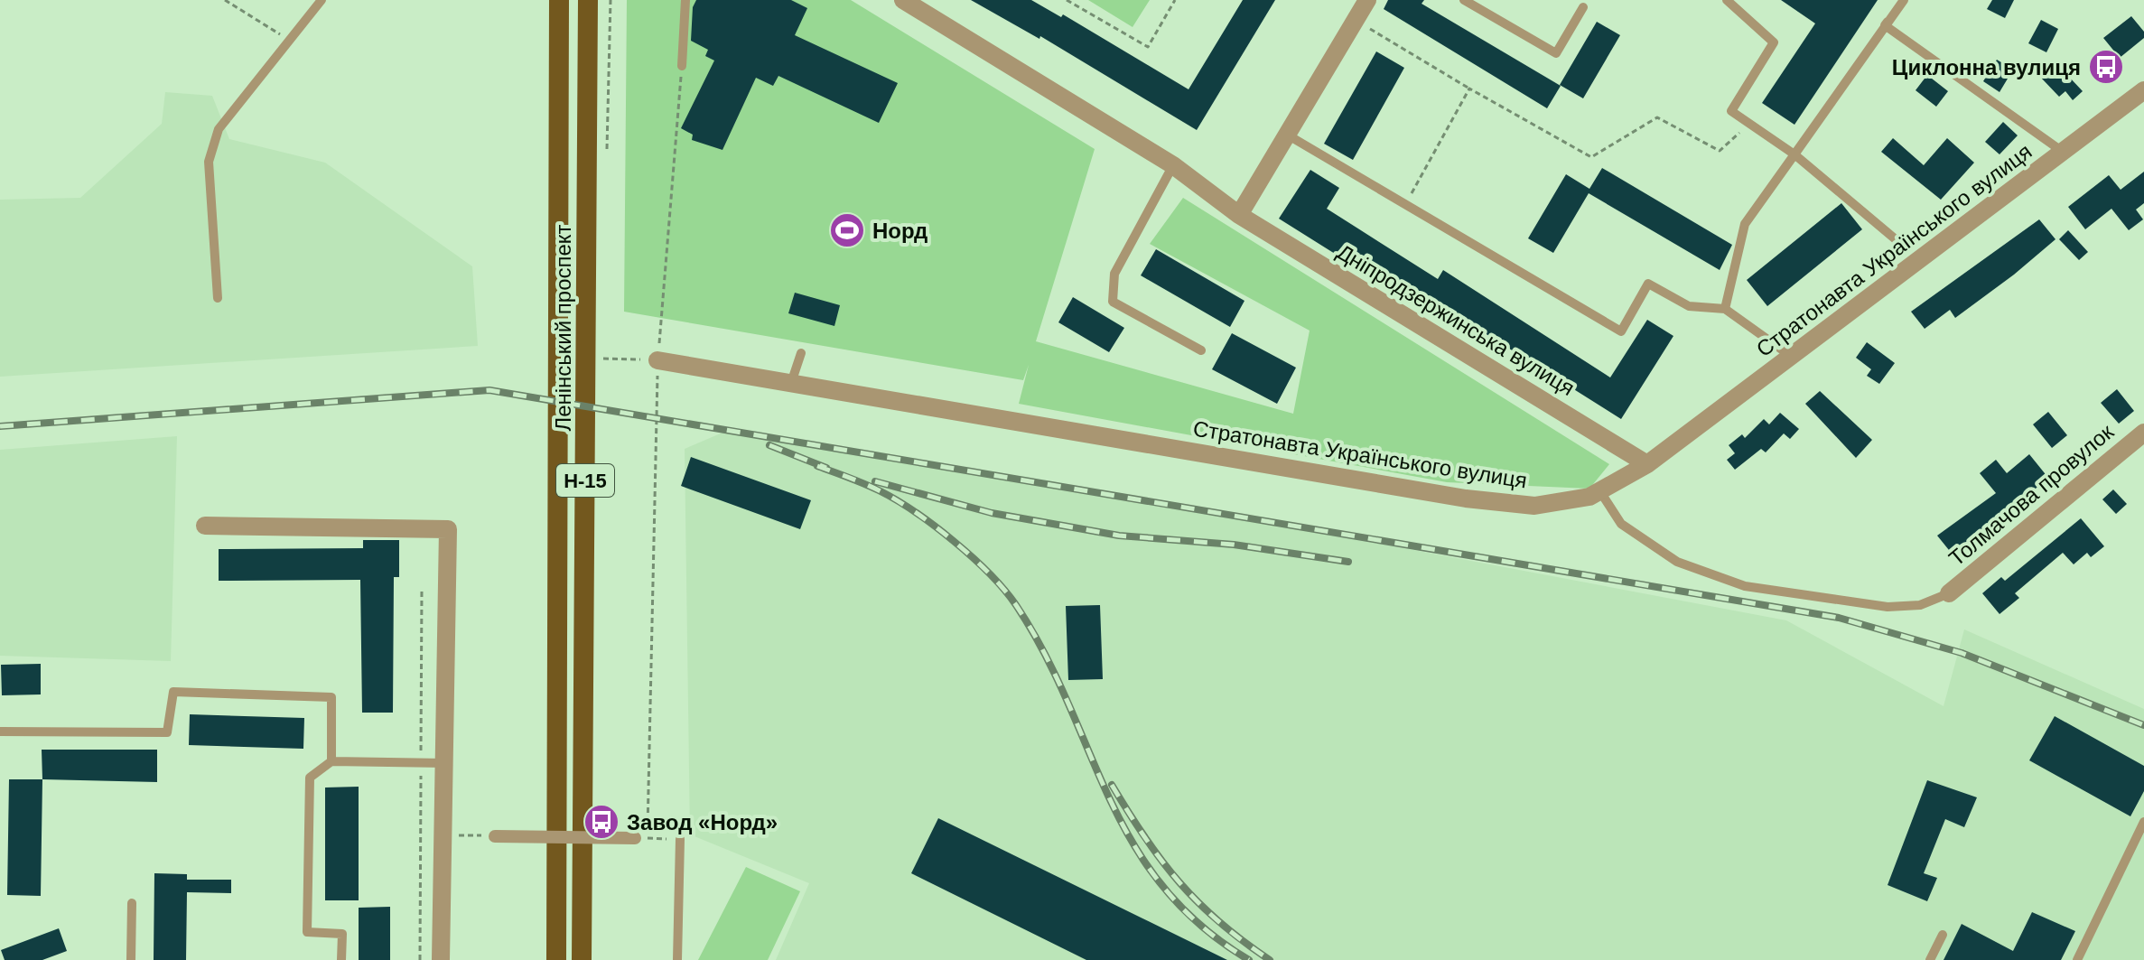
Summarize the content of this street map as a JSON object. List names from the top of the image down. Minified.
{"streets":{"main road":["Ленінський проспект","Н-15"],"street":["Стратонавта Українського вулиця","Дніпродзержинська вулиця","Толмачова провулок"]},"crossings":[["Стратонавта Українського вулиця","Дніпродзержинська вулиця"]],"places":{"bus stop":["Циклонна вулиця","Завод «Норд»"],"sports":["Норд"]}}
